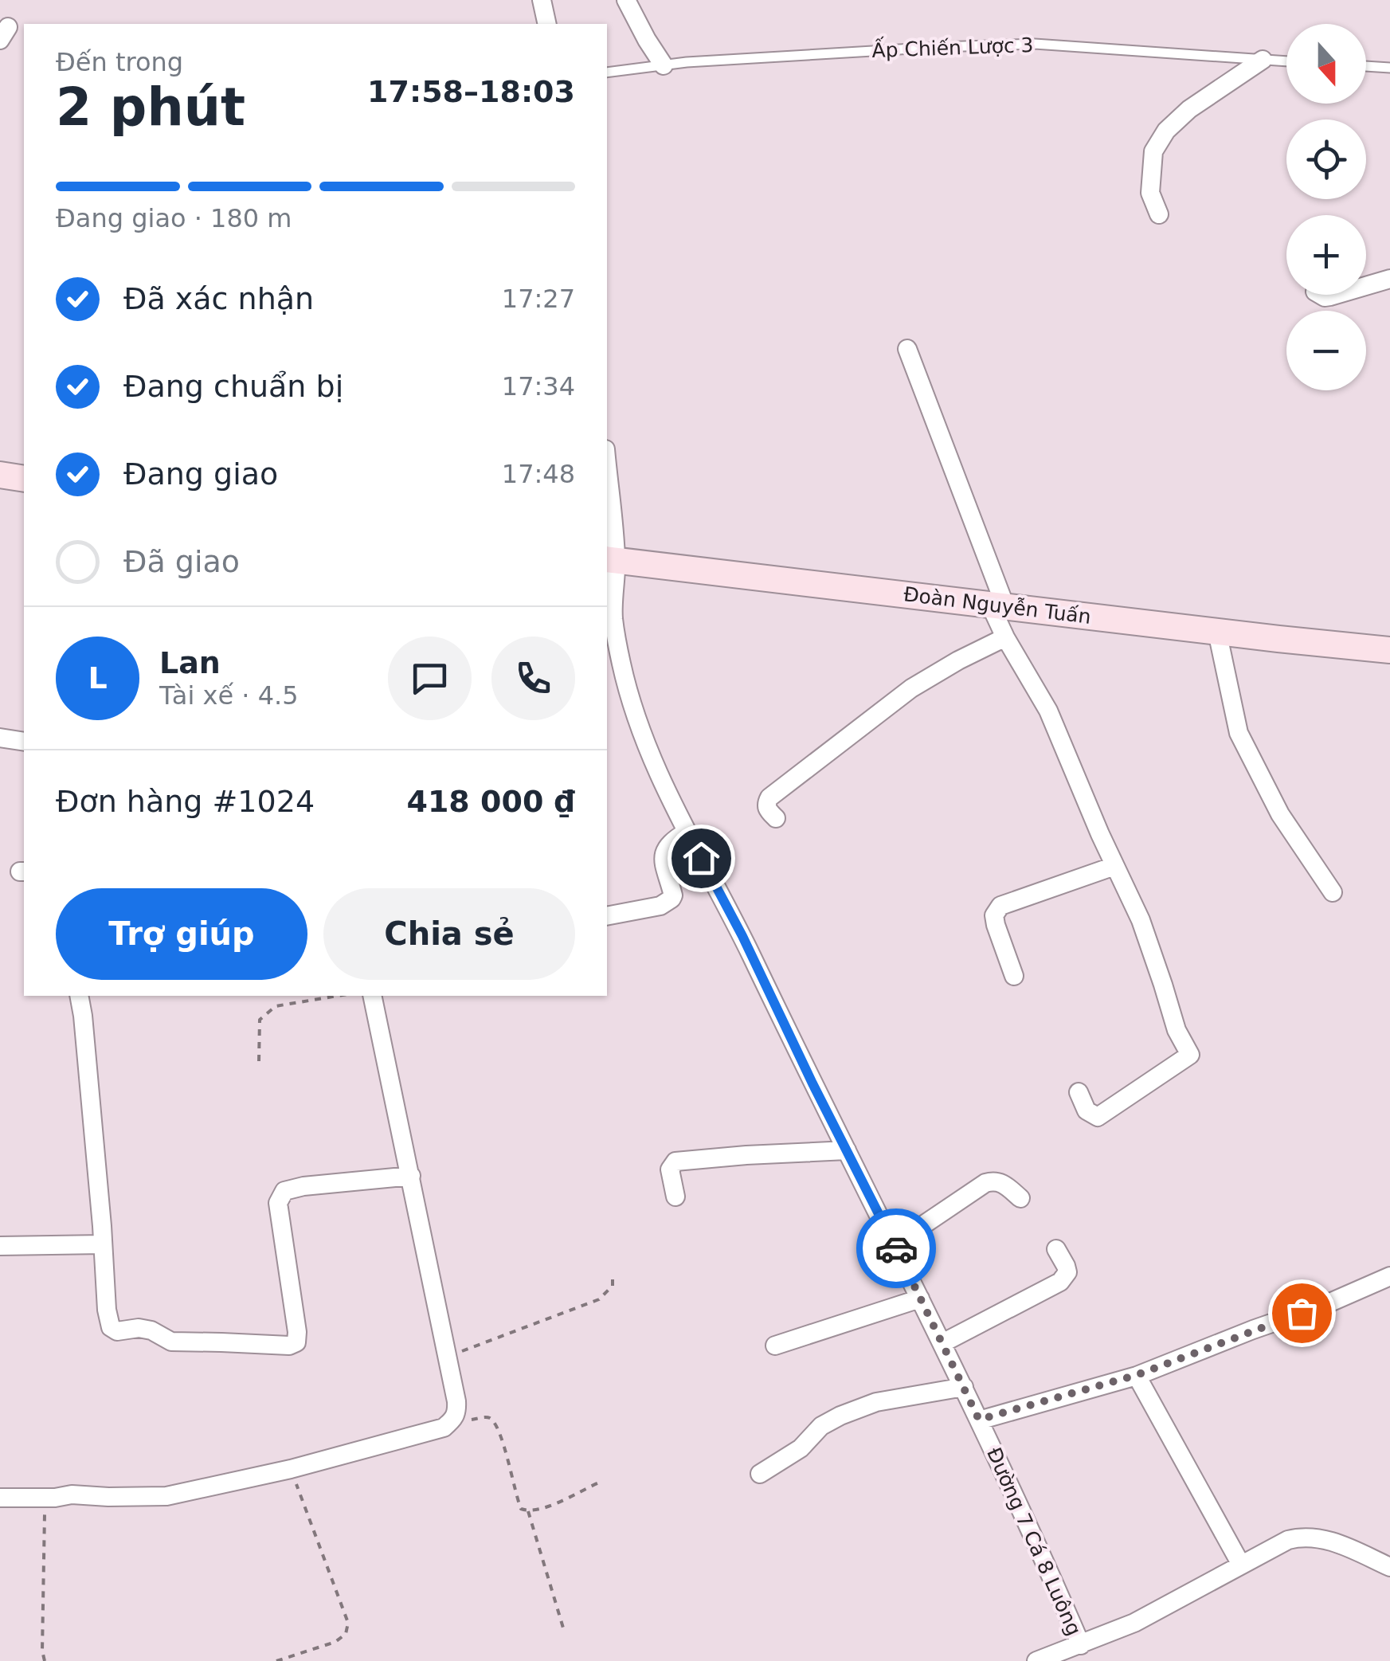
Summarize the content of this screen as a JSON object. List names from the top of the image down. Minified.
{"streets":{"main road":["Đoàn Nguyễn Tuấn"],"street":["Đường 7 Cá 8 Luông"],"lane":["Ấp Chiến Lược 3"]},"crossings":[["Đoàn Nguyễn Tuấn","Đường 7 Cá 8 Luông"]],"north":"bottom","page":{"map_buttons":["+","−"],"heading":["2 phút","Đến trong","17:58–18:03"],"panel":["Lan","Tài xế · 4.5","Đơn hàng #1024","418 000 ₫"],"bar":"Đang giao · 180 m","list":[["Đã xác nhận","17:27"],["Đang chuẩn bị","17:34"],["Đang giao","17:48"],"Đã giao"],"round":"L","buttons":["Trợ giúp","Chia sẻ"]}}
